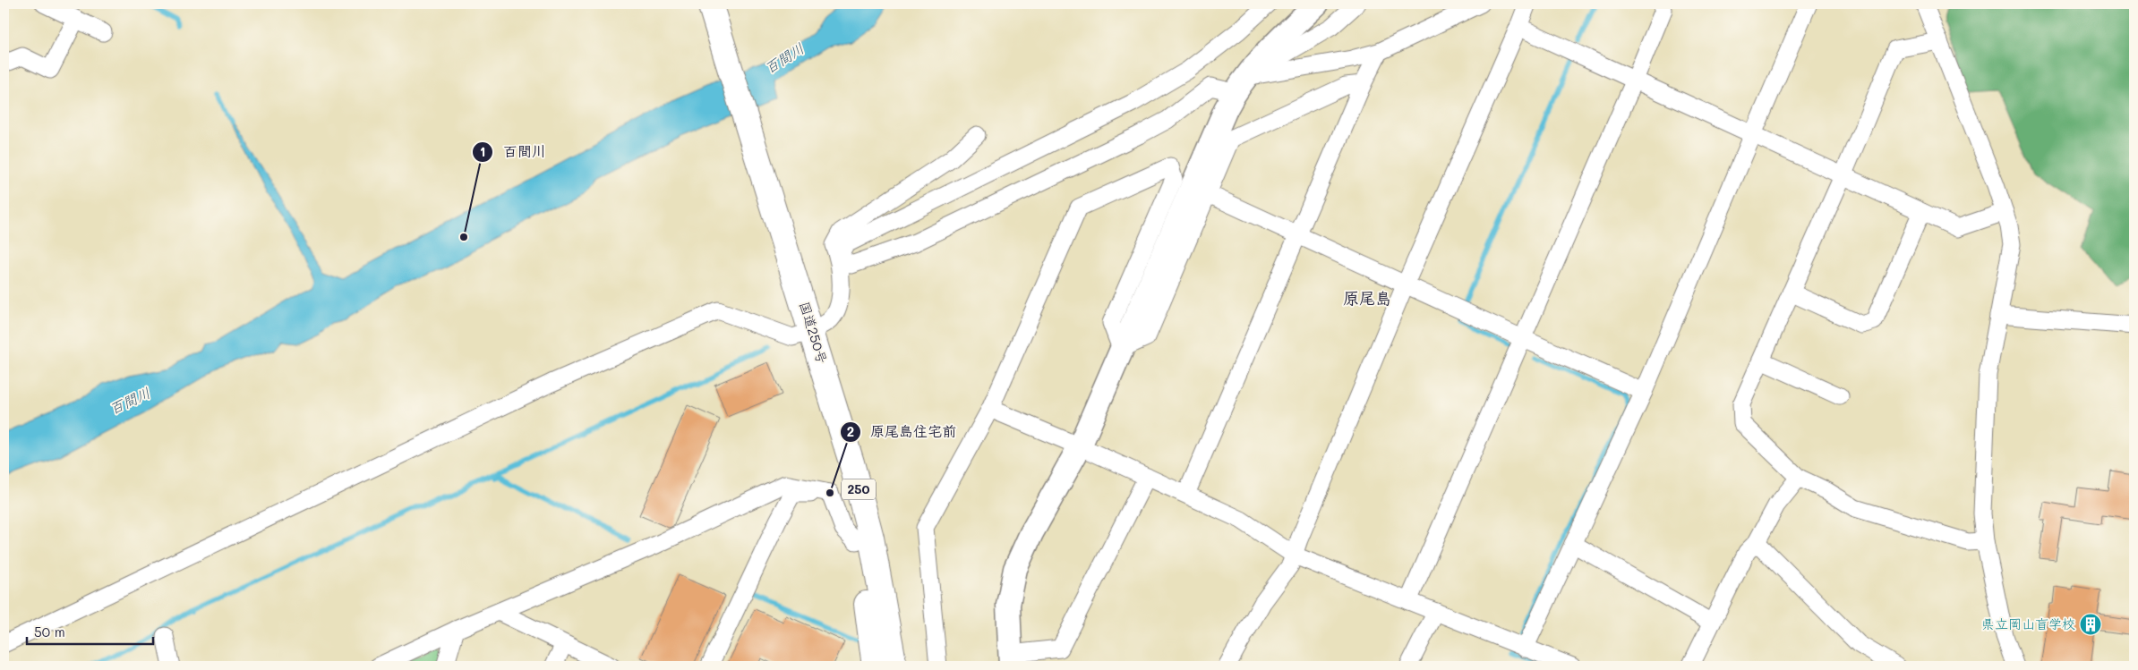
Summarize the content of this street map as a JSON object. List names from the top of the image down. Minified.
{"streets":{"highway":["国道250号","250"]},"districts":["原尾島"],"water":["百間川"],"places":{"other":["百間川","原尾島住宅前"],"building":["県立岡山盲学校"]},"scale_bar":"50 m"}
